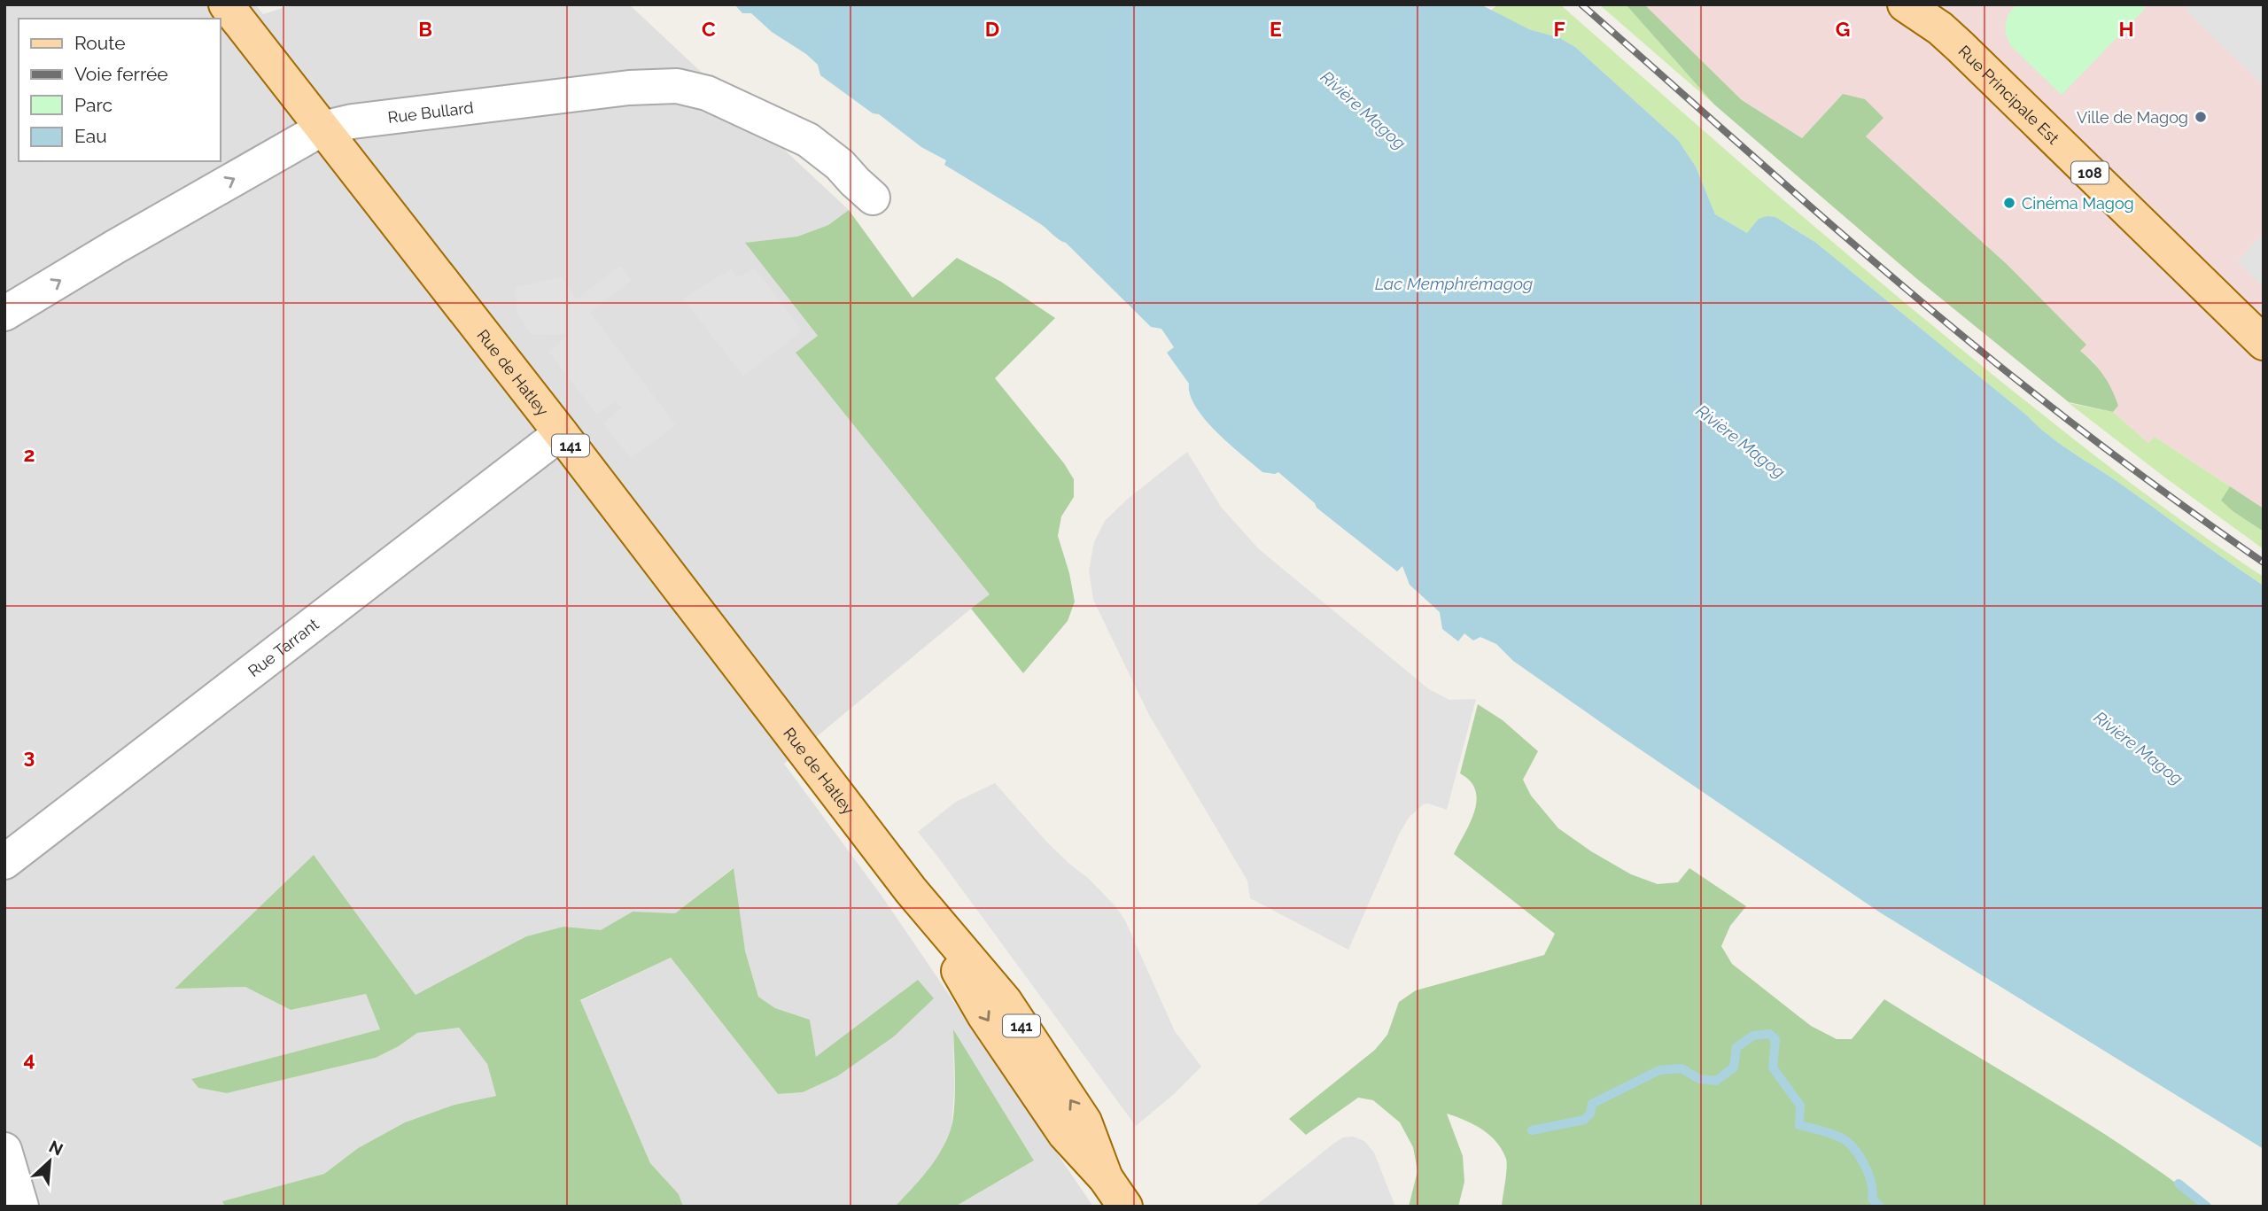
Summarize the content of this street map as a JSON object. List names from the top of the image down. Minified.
{"streets":{"main road":["Rue Principale Est","108","Rue de Hatley","141"],"street":["Rue Bullard","Rue Tarrant"]},"crossings":[["Rue Bullard","Rue de Hatley"],["Rue de Hatley","Rue Tarrant"]],"one_way":["Rue Bullard"],"water":["Rivière Magog","Lac Memphrémagog"],"places":["Ville de Magog","Cinéma Magog"],"legend":["Route","Voie ferrée","Parc","Eau"],"north":"top right","grid":{"columns":["B","C","D","E","F","G","H"],"rows":["2","3","4"]}}
